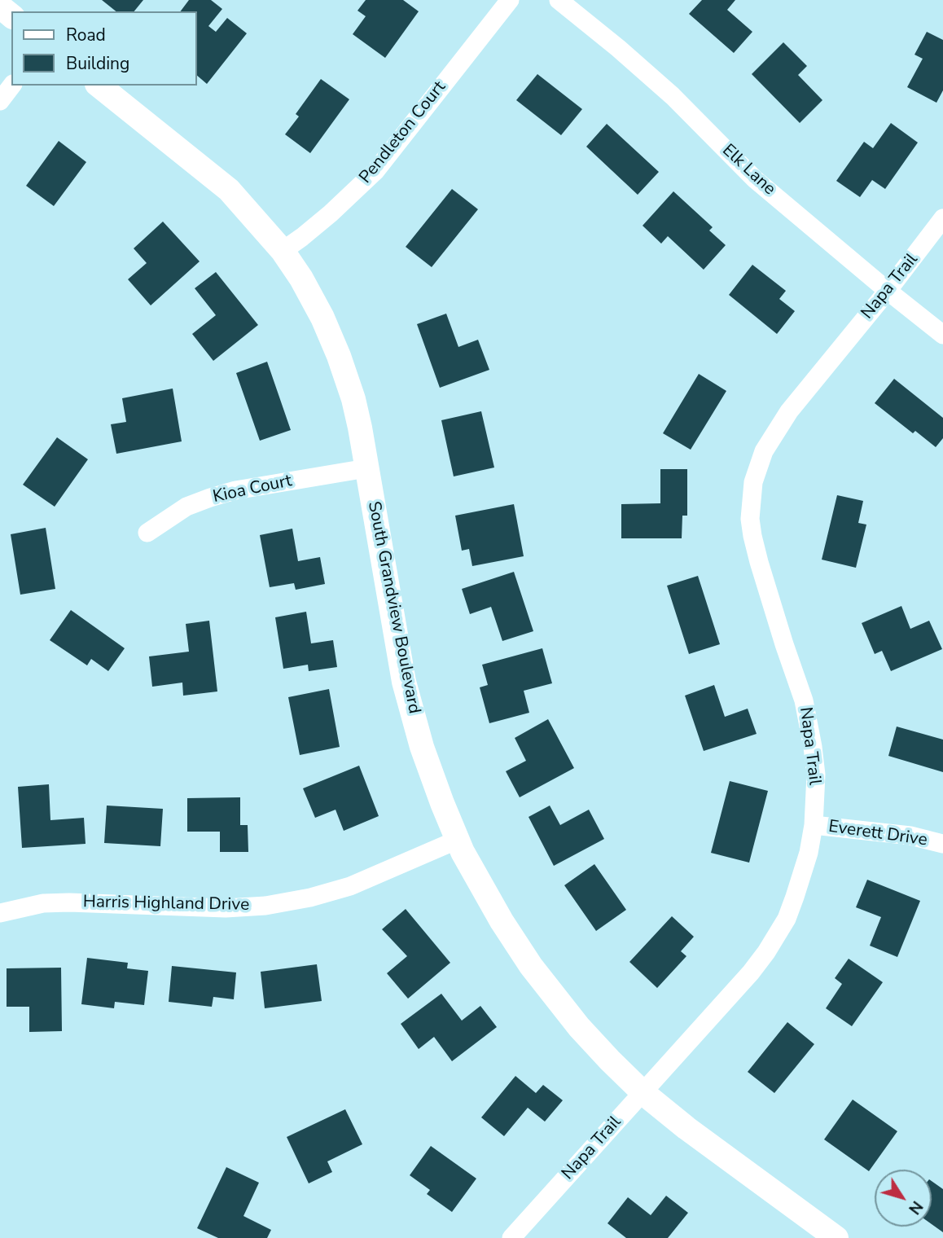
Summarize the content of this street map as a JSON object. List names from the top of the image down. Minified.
{"streets":{"street":["Pendleton Court","Elk Lane","Napa Trail","Kioa Court","South Grandview Boulevard","Everett Drive","Harris Highland Drive"]},"crossings":[["Pendleton Court","South Grandview Boulevard"],["Elk Lane","Napa Trail"],["Napa Trail","South Grandview Boulevard"],["Napa Trail","Everett Drive"],["Kioa Court","South Grandview Boulevard"],["South Grandview Boulevard","Harris Highland Drive"]],"legend":["Road","Building"],"north":"bottom right"}
